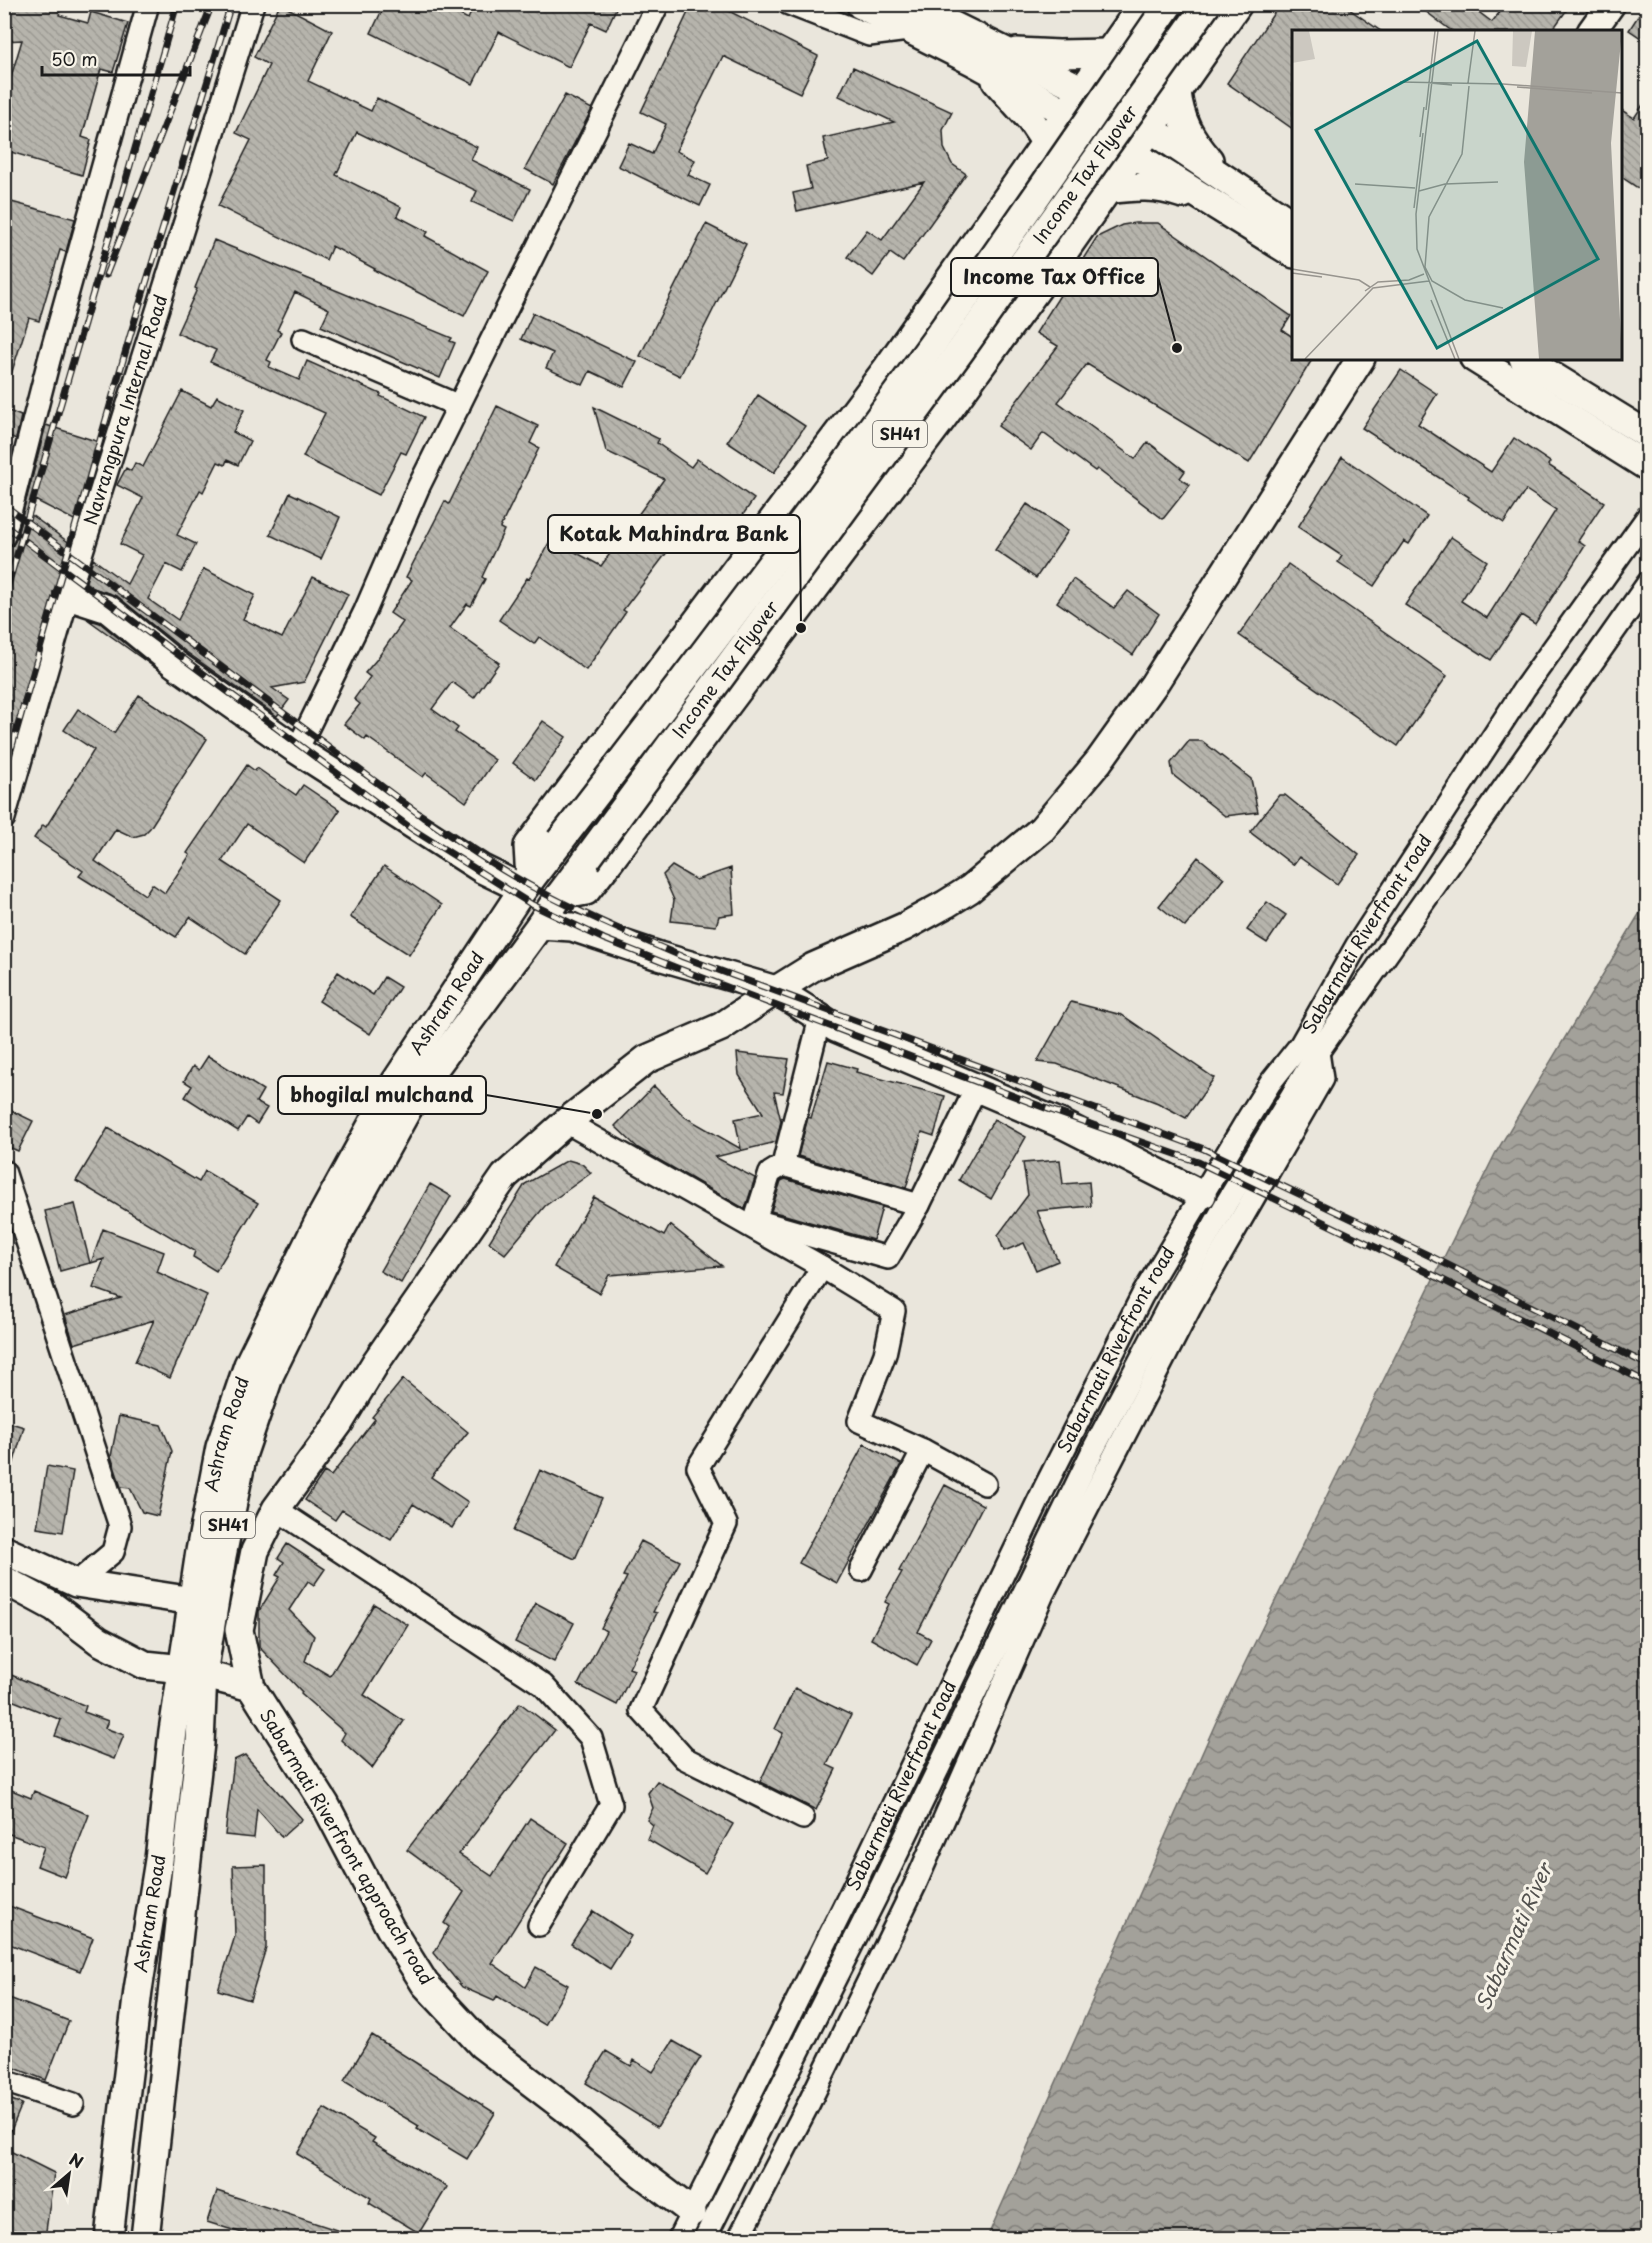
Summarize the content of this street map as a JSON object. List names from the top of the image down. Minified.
{"streets":{"main road":["Income Tax Flyover","SH41","Ashram Road","Sabarmati Riverfront approach road"],"street":["Navrangpura Internal Road","Sabarmati Riverfront road"]},"crossings":[["Income Tax Flyover","Ashram Road"],["Sabarmati Riverfront road","Sabarmati Riverfront approach road"]],"water":["Sabarmati River"],"places":["Income Tax Office","Kotak Mahindra Bank","bhogilal mulchand"],"scale_bar":"50 m","north":"top right"}
